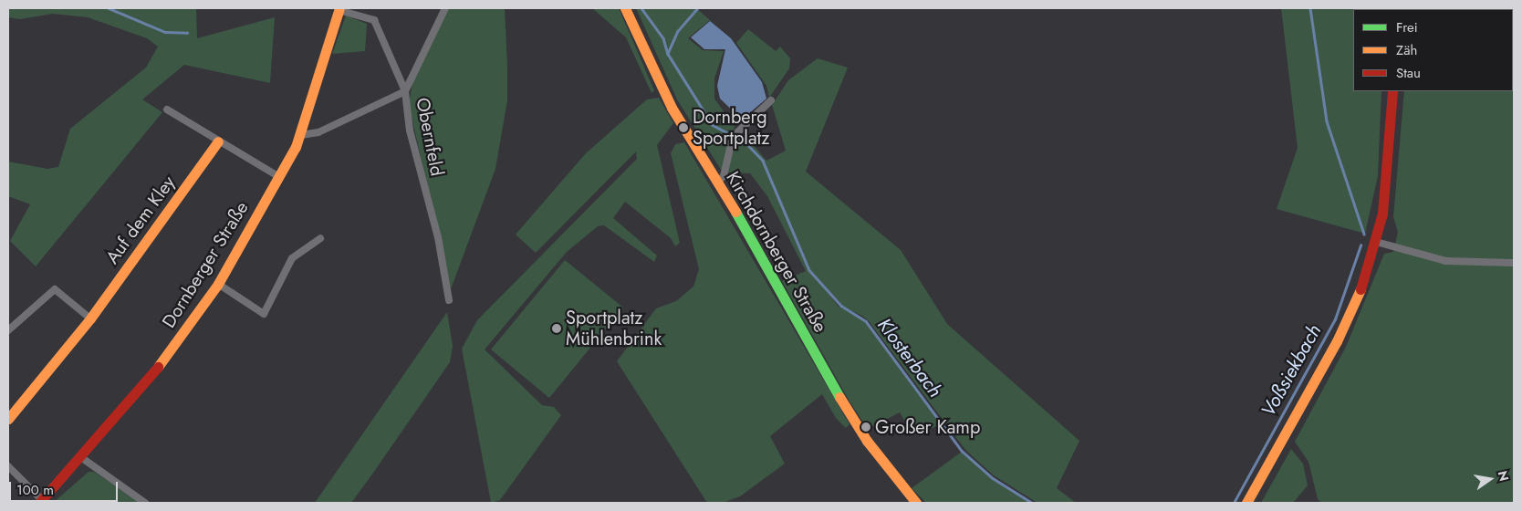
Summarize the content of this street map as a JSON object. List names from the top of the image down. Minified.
{"streets":{"street":["Obernfeld","Auf dem Kley","Kirchdornberger Straße","Dornberger Straße"]},"crossings":[["Obernfeld","Dornberger Straße"]],"water":["Klosterbach","Voßsiekbach"],"places":["Dornberg Sportplatz","Sportplatz Mühlenbrink","Großer Kamp"],"legend":["Frei","Zäh","Stau"],"scale_bar":"100 m","north":"right"}
